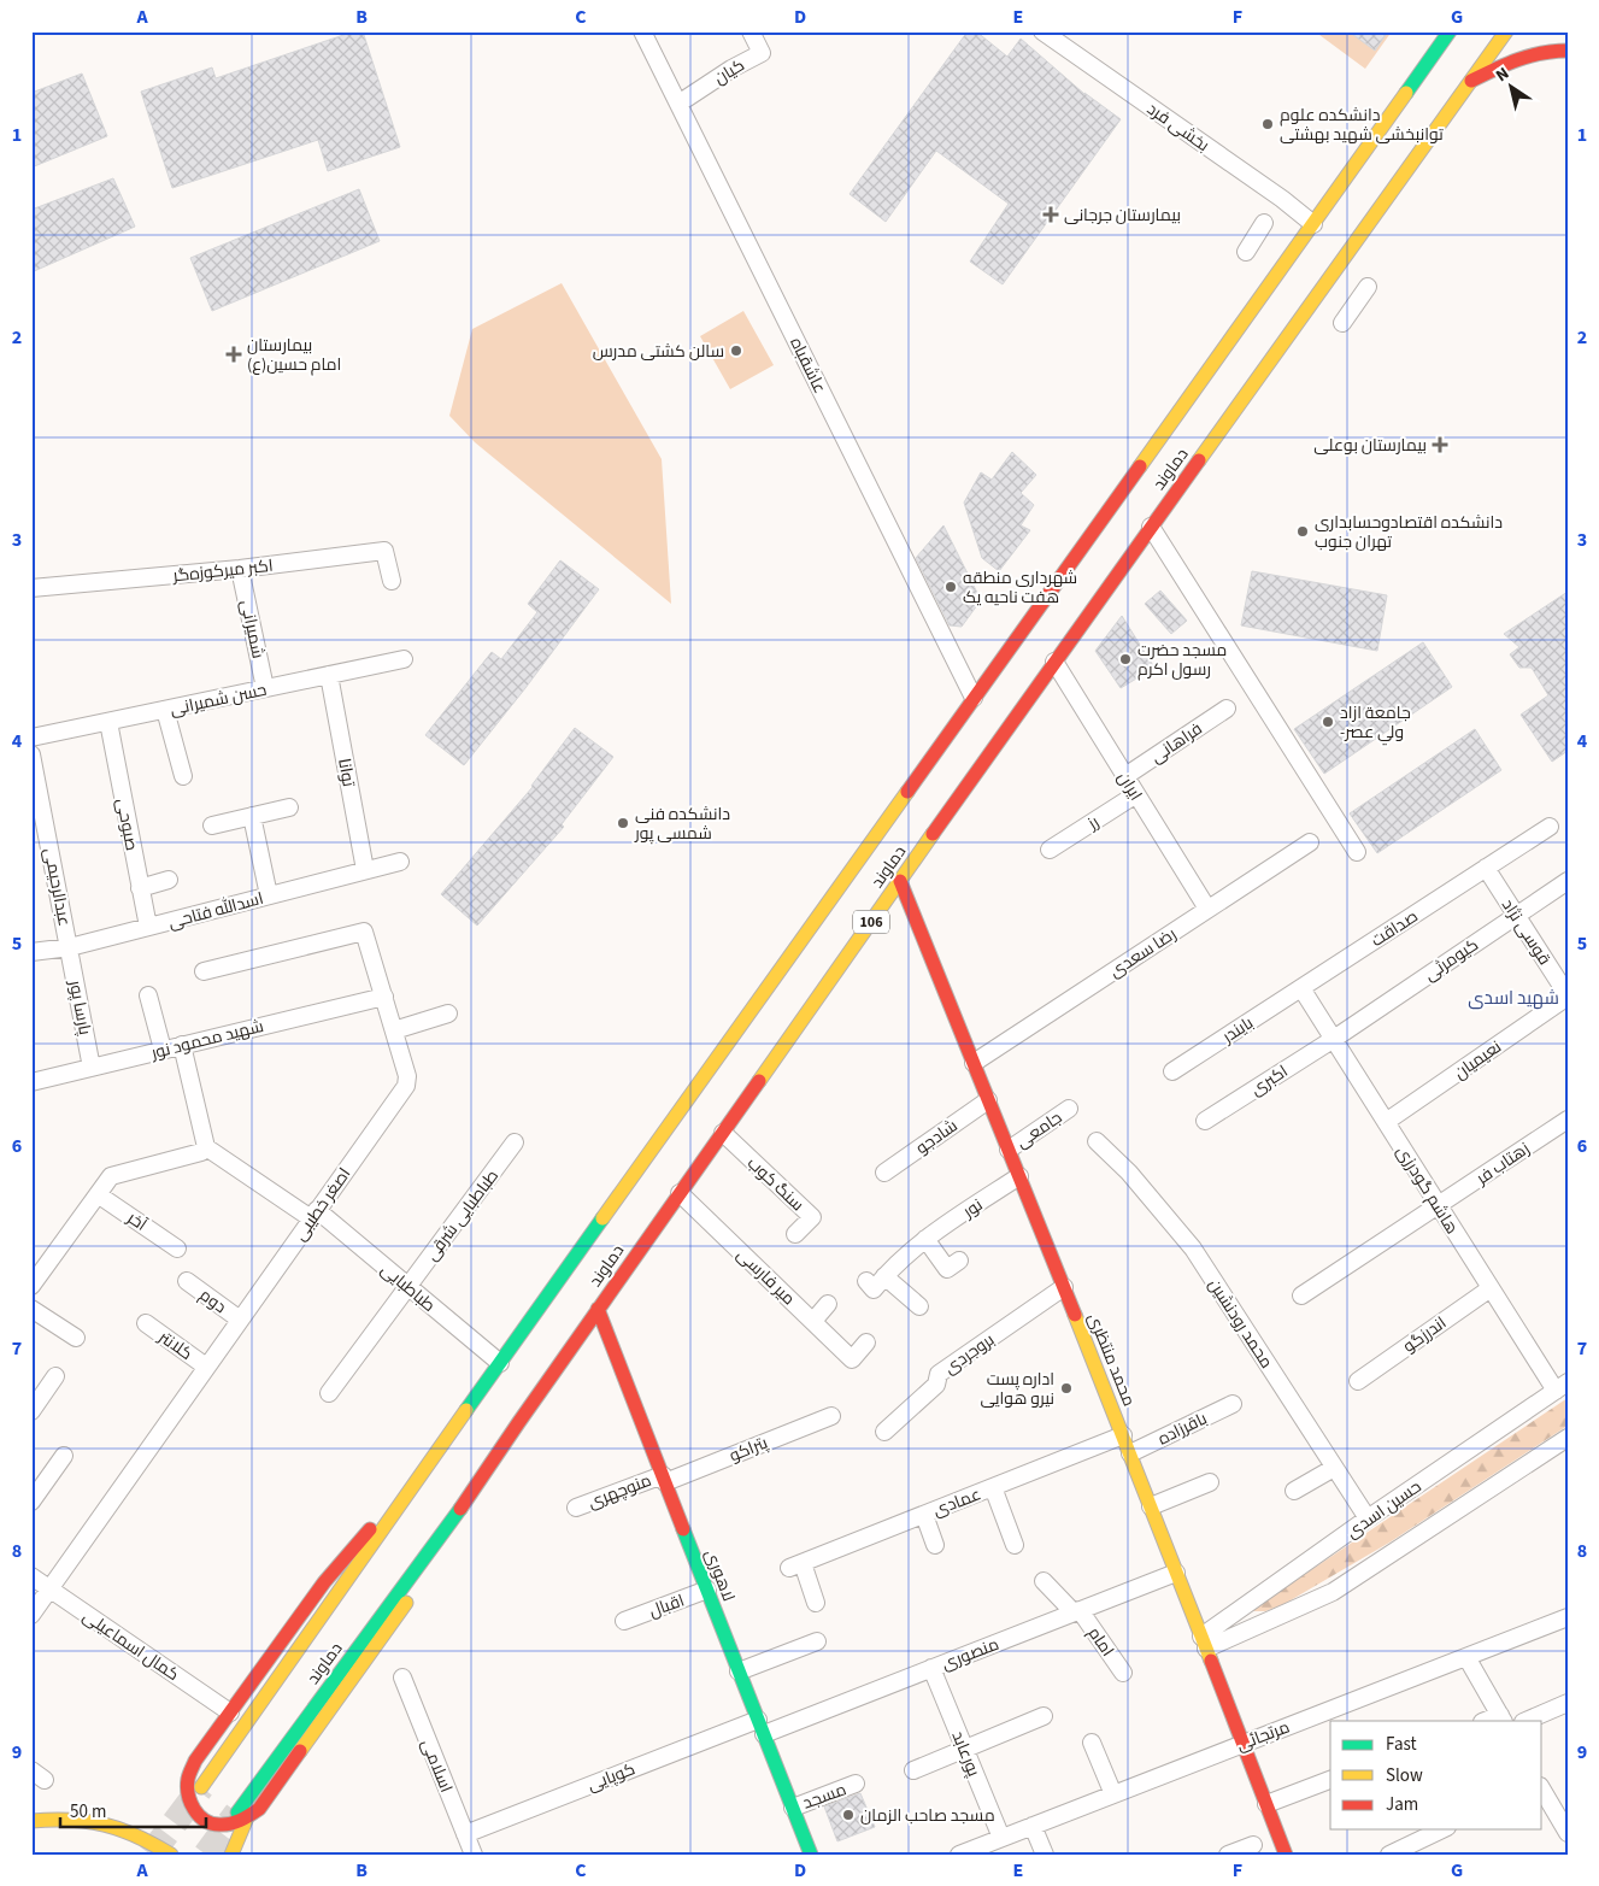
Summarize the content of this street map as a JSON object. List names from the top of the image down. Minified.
{"streets":{"main road":["دماوند","106","محمد منتظری","لاهوری"],"street":["کیان","بخشی فرد","عاشقباه","اکبر میرکوزه‌گر","شمیرانی","حسن شمیرانی","فراهانی","توانا","ایران","رز","صبوحی","عبدالرحیمی","اسدالله فتاحی","صداقت","قوسی نژاد","رضا سعدی","کیومرثی","پارسا پور","بایندر","شهید محمود نور","نعیمیان","اکبری","جامعی","شادجو","زهتاب فر","سنگ کوب","هاشم گودرزی","اصغر خطیبی","نور","طباطبایی شرقی","آخر","میر فارسی","طباطبایی","دوم","محمد رودنشین","اندرزگو","کلانتر","بروجردی","باقرزاده","پتراکو","منوچهری","عمادی","حسین اسدی","اقبال","امام","کمال اسماعیلی","منصوری","مرتجائی","پورعابد","اسلامی","کوپایی","مسجد"]},"crossings":[["کیان","عاشقباه"],["بخشی فرد","دماوند"],["عاشقباه","دماوند"],["دماوند","ایران"],["دماوند","سنگ کوب"],["دماوند","میر فارسی"],["دماوند","طباطبایی"],["دماوند","محمد منتظری"],["دماوند","لاهوری"],["اکبر میرکوزه‌گر","شمیرانی"],["شمیرانی","حسن شمیرانی"],["حسن شمیرانی","توانا"],["حسن شمیرانی","صبوحی"],["فراهانی","ایران"],["توانا","اسدالله فتاحی"],["ایران","رز"],["ایران","رضا سعدی"],["صبوحی","اسدالله فتاحی"],["عبدالرحیمی","اسدالله فتاحی"],["عبدالرحیمی","پارسا پور"],["اسدالله فتاحی","پارسا پور"],["صداقت","قوسی نژاد"],["صداقت","بایندر"],["صداقت","هاشم گودرزی"],["قوسی نژاد","کیومرثی"],["قوسی نژاد","نعیمیان"],["رضا سعدی","محمد منتظری"],["کیومرثی","اکبری"],["کیومرثی","هاشم گودرزی"],["پارسا پور","شهید محمود نور"],["بایندر","هاشم گودرزی"],["شهید محمود نور","اصغر خطیبی"],["نعیمیان","هاشم گودرزی"],["اکبری","هاشم گودرزی"],["جامعی","محمد منتظری"],["شادجو","محمد منتظری"],["زهتاب فر","هاشم گودرزی"],["هاشم گودرزی","اندرزگو"],["هاشم گودرزی","حسین اسدی"],["اصغر خطیبی","طباطبایی"],["اصغر خطیبی","دوم"],["اصغر خطیبی","کلانتر"],["اصغر خطیبی","کمال اسماعیلی"],["نور","محمد منتظری"],["طباطبایی شرقی","طباطبایی"],["محمد رودنشین","حسین اسدی"],["بروجردی","محمد منتظری"],["محمد منتظری","باقرزاده"],["محمد منتظری","عمادی"],["محمد منتظری","حسین اسدی"],["محمد منتظری","منصوری"],["محمد منتظری","مرتجائی"],["پتراکو","منوچهری"],["پتراکو","لاهوری"],["منوچهری","لاهوری"],["لاهوری","اقبال"],["لاهوری","منصوری"],["لاهوری","کوپایی"],["لاهوری","مسجد"],["امام","منصوری"],["منصوری","پورعابد"],["منصوری","کوپایی"],["مرتجائی","پورعابد"],["اسلامی","کوپایی"]],"districts":["شهید اسدی"],"places":{"other":["دانشکده علوم توانبخشی شهید بهشتی","سالن کشتی مدرس","دانشکده اقتصادوحسابداری تهران جنوب","شهرداری منطقه هفت ناحیه یک","مسجد حضرت رسول اکرم","جامعة ازاد -ولي عصر","دانشکده فنی شمسی پور","اداره پست نیرو هوایی","مسجد صاحب الزمان"],"health":["بیمارستان جرجانی","بیمارستان امام حسین(ع)","بیمارستان بوعلی"]},"legend":["Fast","Slow","Jam"],"scale_bar":"50 m","north":"top left","grid":{"columns":["A","B","C","D","E","F","G"],"rows":["1","2","3","4","5","6","7","8","9"]}}
